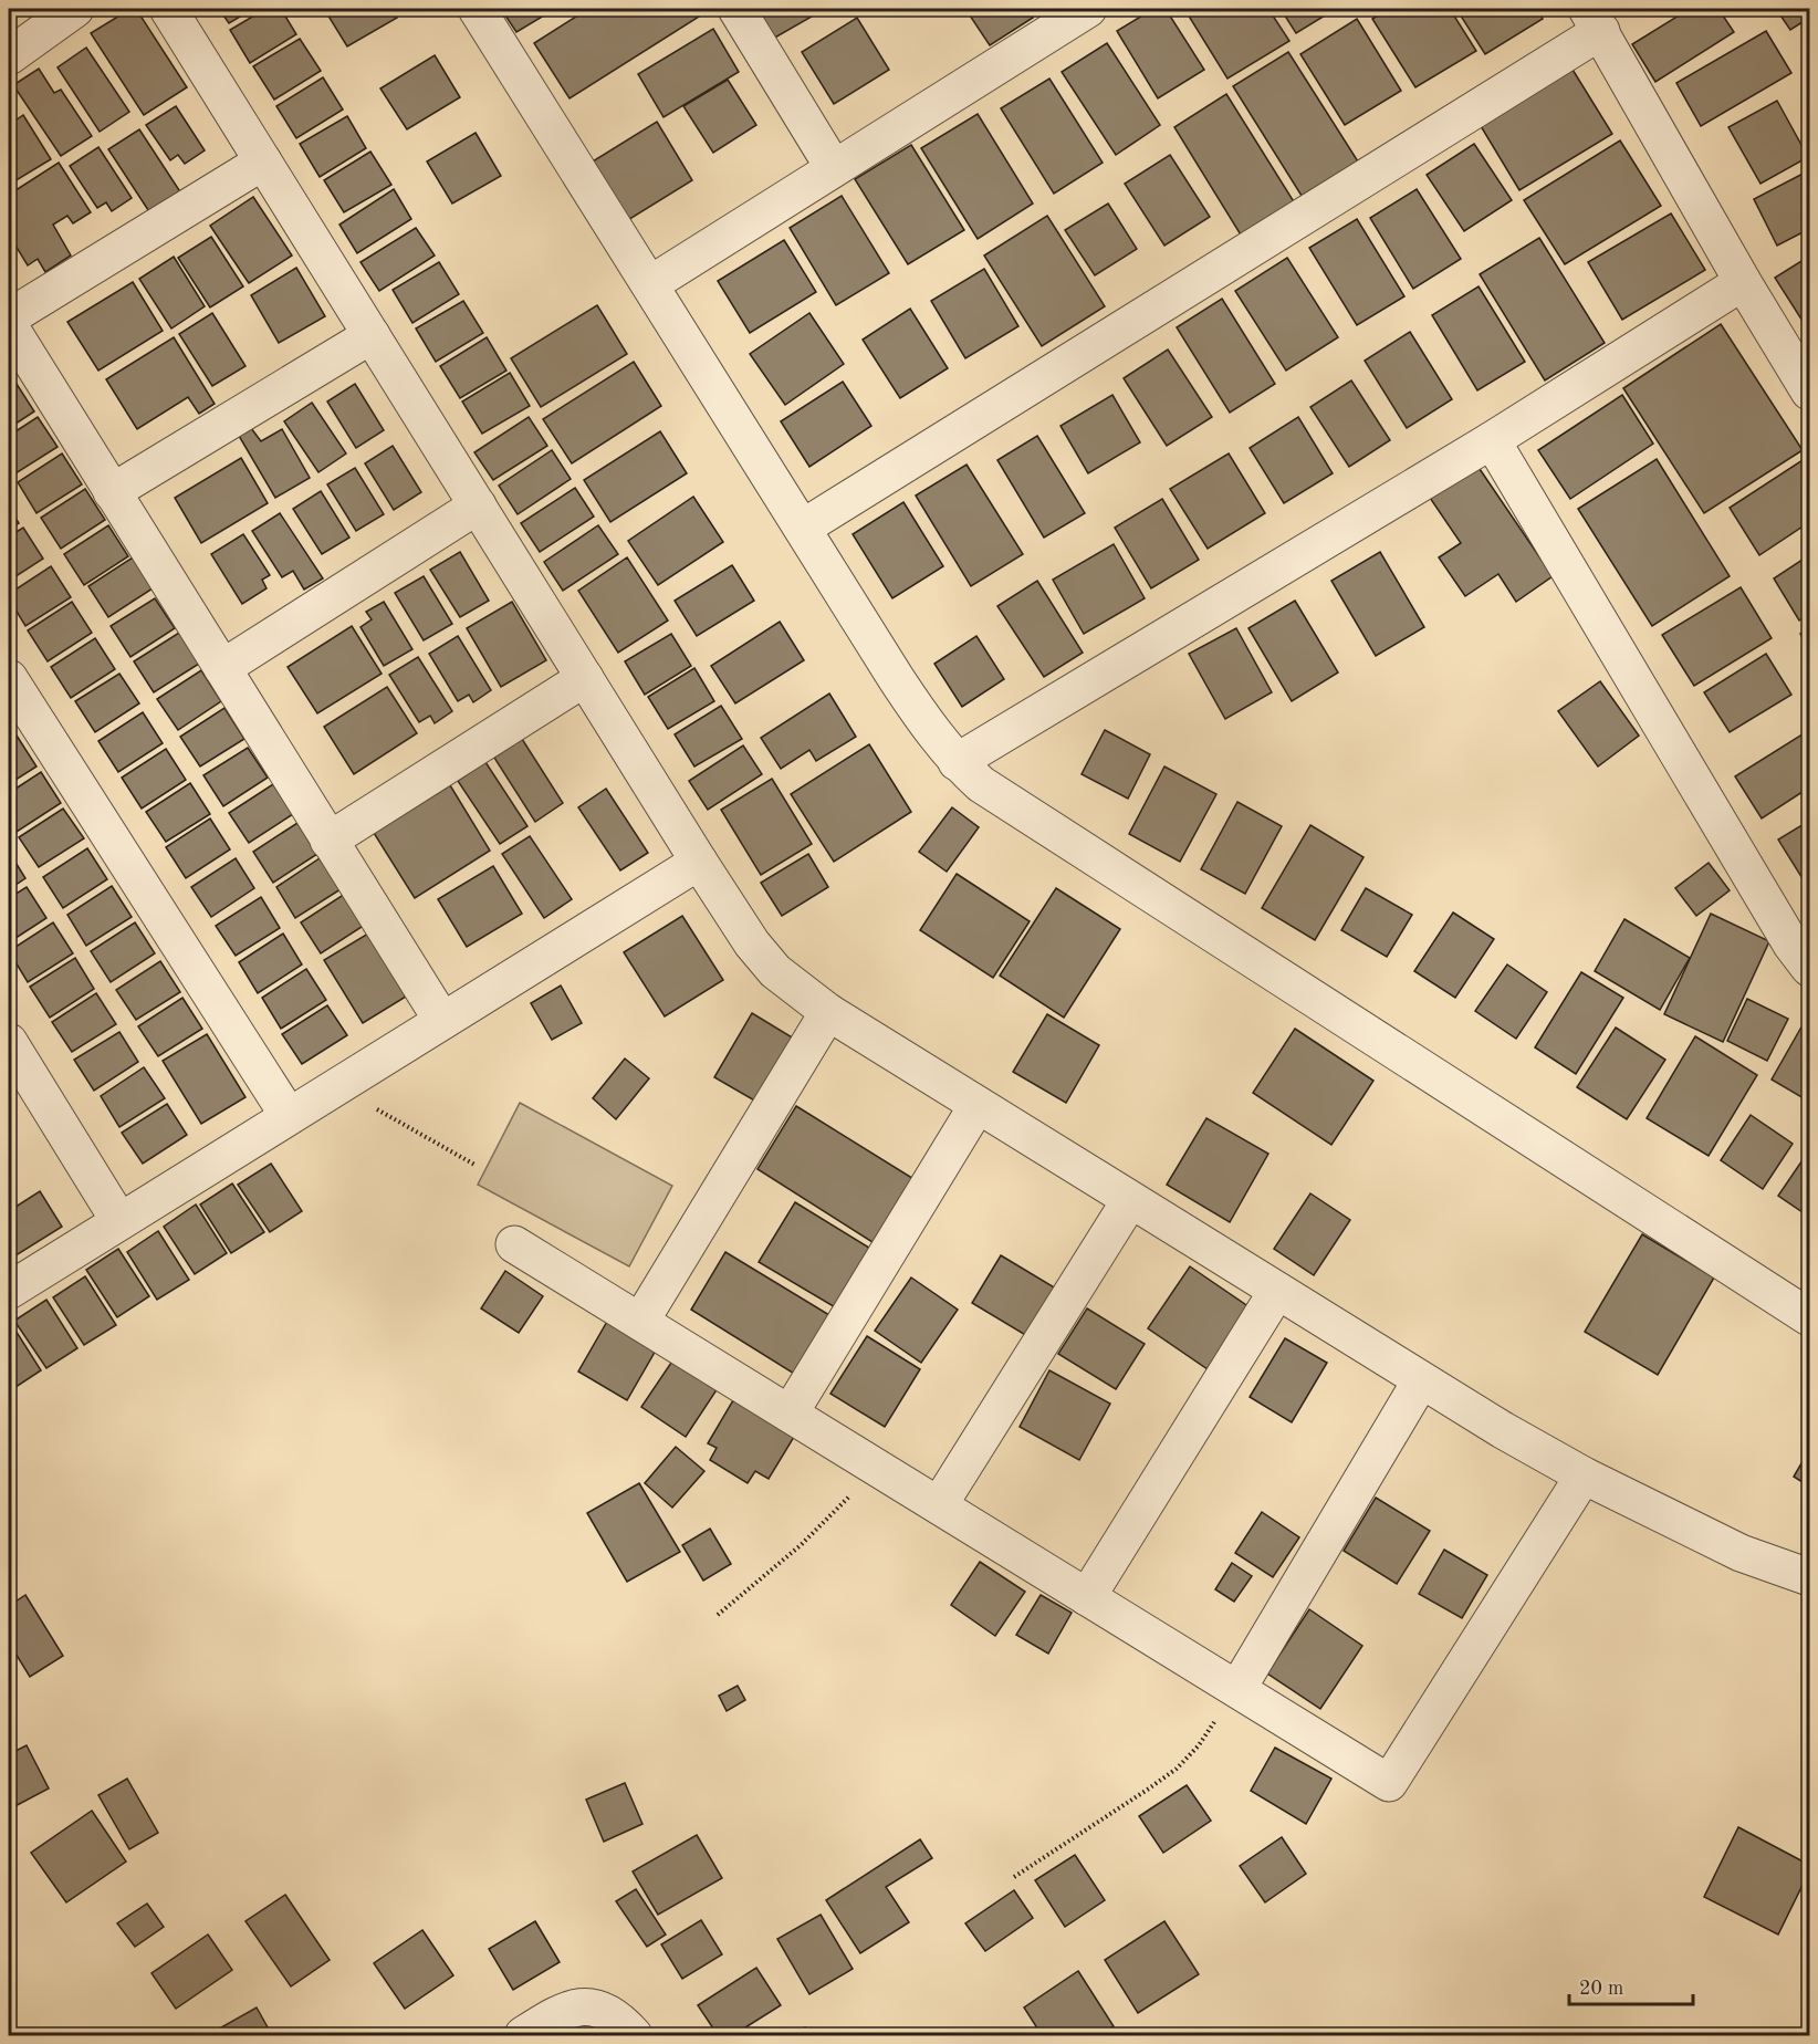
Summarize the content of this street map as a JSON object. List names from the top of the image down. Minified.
{"scale_bar":"20 m"}
